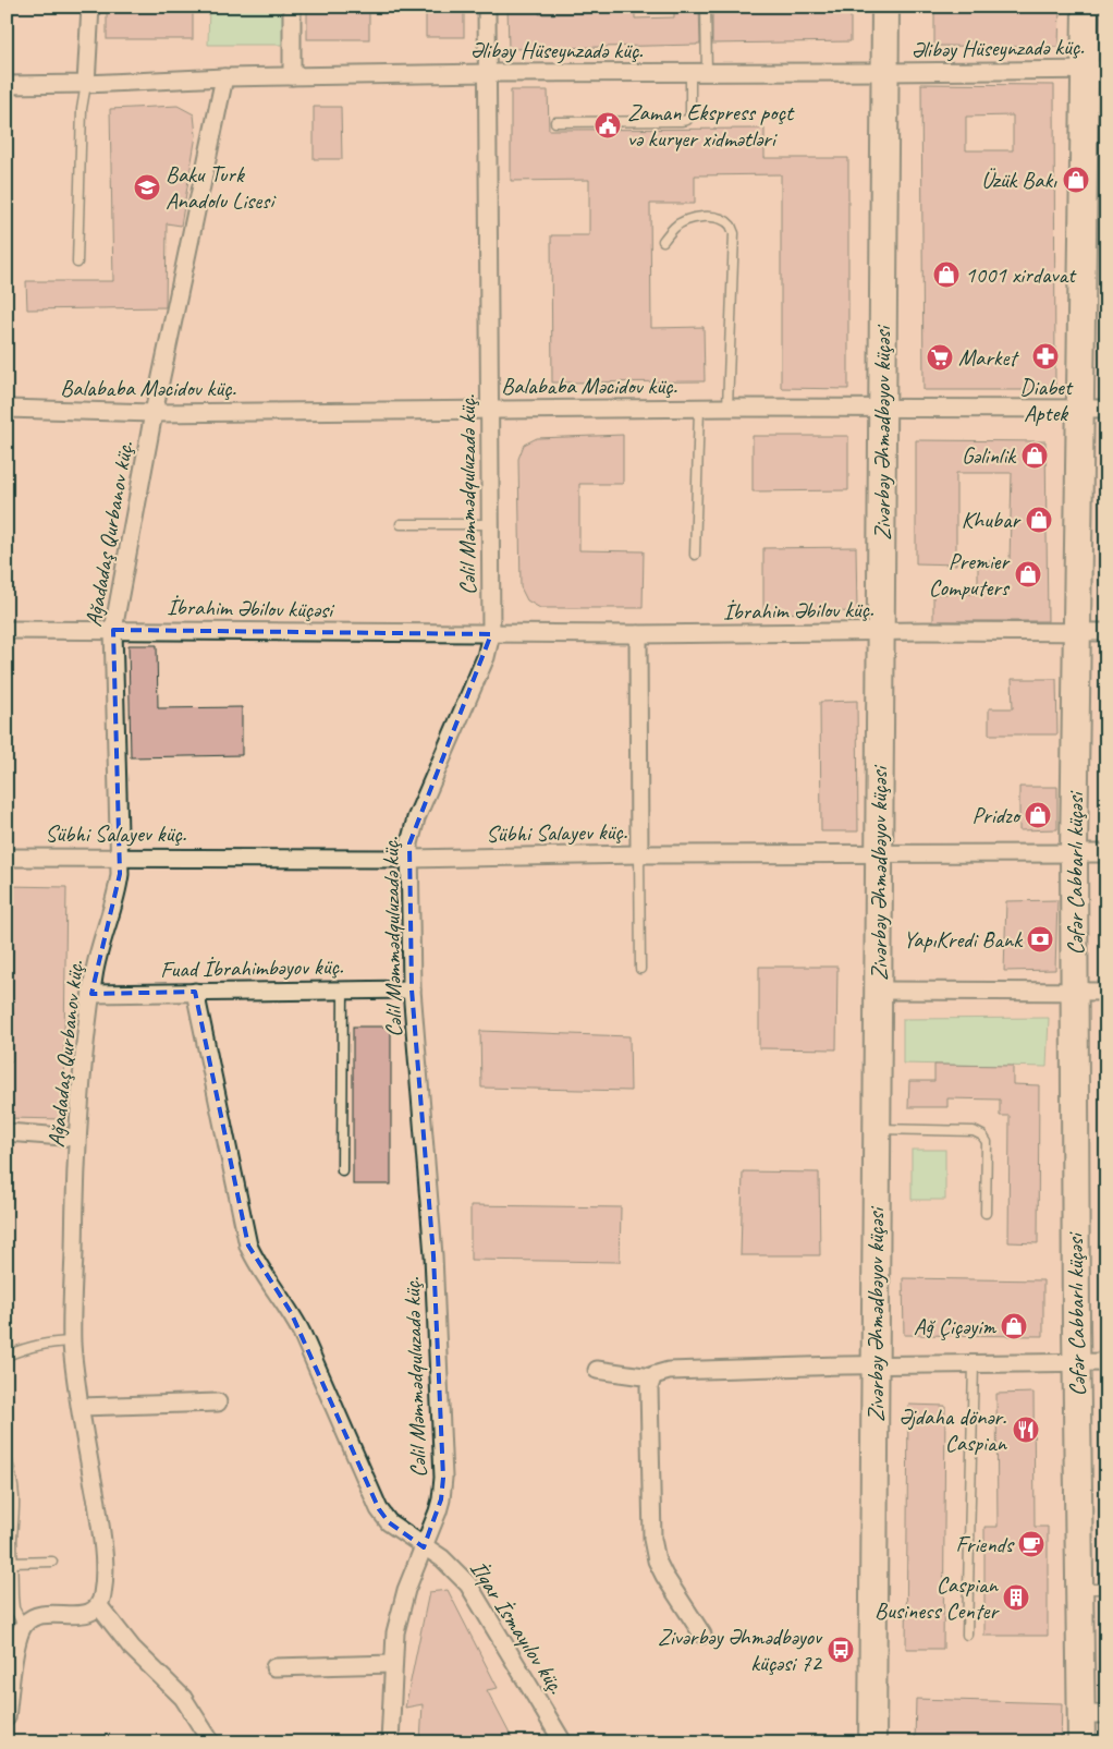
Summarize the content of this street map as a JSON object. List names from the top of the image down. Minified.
{"streets":{"main road":["Zivərbəy Əhmədbəyov küçəsi","Cəfər Cabbarlı küçəsi"],"street":["Əlibəy Hüseynzadə küç.","Balababa Məcidov küç.","Cəlil Məmmədquluzadə küç.","Ağadadaş Qurbanov küç.","İbrahim Əbilov küçəsi","İbrahim Əbilov küç.","Sübhi Salayev küç.","Fuad İbrahimbəyov küç.","İlqar İsmayılov küç."]},"crossings":[["Əlibəy Hüseynzadə küç.","Zivərbəy Əhmədbəyov küçəsi"],["Əlibəy Hüseynzadə küç.","Cəlil Məmmədquluzadə küç."],["Əlibəy Hüseynzadə küç.","Ağadadaş Qurbanov küç."],["Əlibəy Hüseynzadə küç.","Cəfər Cabbarlı küçəsi"],["Balababa Məcidov küç.","Zivərbəy Əhmədbəyov küçəsi"],["Balababa Məcidov küç.","Cəlil Məmmədquluzadə küç."],["Balababa Məcidov küç.","Ağadadaş Qurbanov küç."],["Balababa Məcidov küç.","Cəfər Cabbarlı küçəsi"],["Zivərbəy Əhmədbəyov küçəsi","İbrahim Əbilov küç."],["Zivərbəy Əhmədbəyov küçəsi","Sübhi Salayev küç."],["Cəlil Məmmədquluzadə küç.","İbrahim Əbilov küçəsi"],["Cəlil Məmmədquluzadə küç.","İbrahim Əbilov küç."],["Cəlil Məmmədquluzadə küç.","Sübhi Salayev küç."],["Cəlil Məmmədquluzadə küç.","Fuad İbrahimbəyov küç."],["Cəlil Məmmədquluzadə küç.","İlqar İsmayılov küç."],["Ağadadaş Qurbanov küç.","İbrahim Əbilov küçəsi"],["Ağadadaş Qurbanov küç.","Sübhi Salayev küç."],["Ağadadaş Qurbanov küç.","Fuad İbrahimbəyov küç."],["İbrahim Əbilov küçəsi","İbrahim Əbilov küç."],["İbrahim Əbilov küç.","Cəfər Cabbarlı küçəsi"],["Sübhi Salayev küç.","Cəfər Cabbarlı küçəsi"],["Fuad İbrahimbəyov küç.","İlqar İsmayılov küç."]],"places":{"public building":["Zaman Ekspress poçt və kuryer xidmətləri"],"shop":["Üzük Bakı","1001 xirdavat","Gəlinlik","Khubar","Premier Computers","Pridzo","Ağ Çiçəyim"],"school or university":["Baku Turk Anadolu Lisesi"],"pharmacy":["Diabet Aptek"],"supermarket":["Market"],"bank":["YapıKredi Bank"],"restaurant":["Əjdaha dönər. Caspian"],"cafe":["Friends"],"building":["Caspian Business Center"],"bus stop":["Zivərbəy Əhmədbəyov küçəsi 72"]}}
